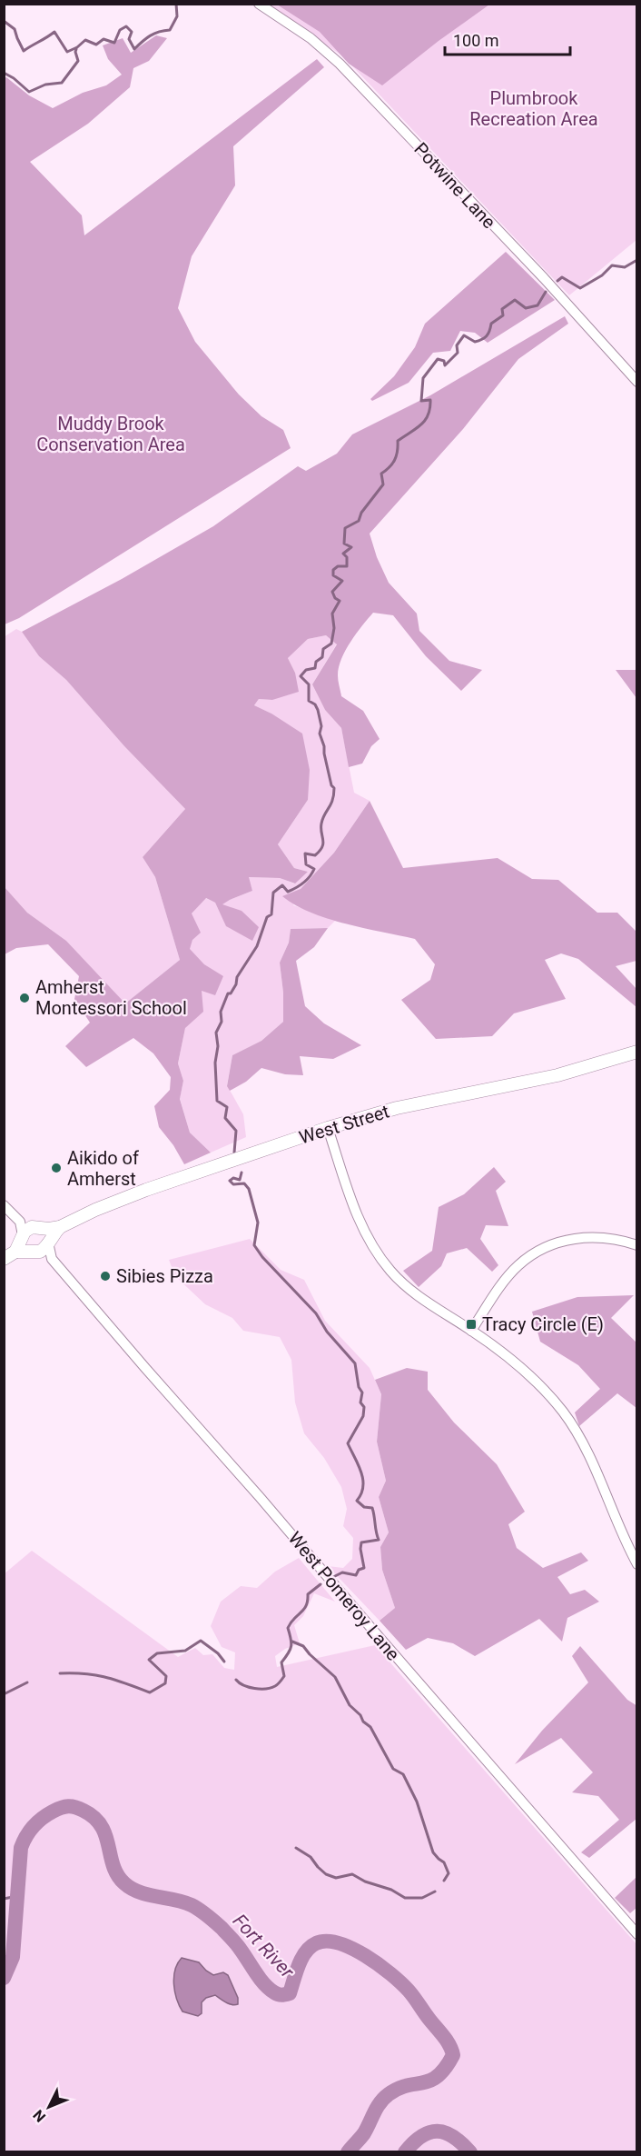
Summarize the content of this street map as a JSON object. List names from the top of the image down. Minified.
{"streets":{"main road":["West Street"],"street":["Potwine Lane","West Pomeroy Lane"]},"crossings":[["West Street","West Pomeroy Lane"]],"water":["Fort River"],"parks":["Plumbrook Recreation Area","Muddy Brook Conservation Area"],"places":{"other":["Amherst Montessori School","Aikido of Amherst","Sibies Pizza"],"transit":["Tracy Circle (E)"]},"scale_bar":"100 m","north":"bottom left"}
